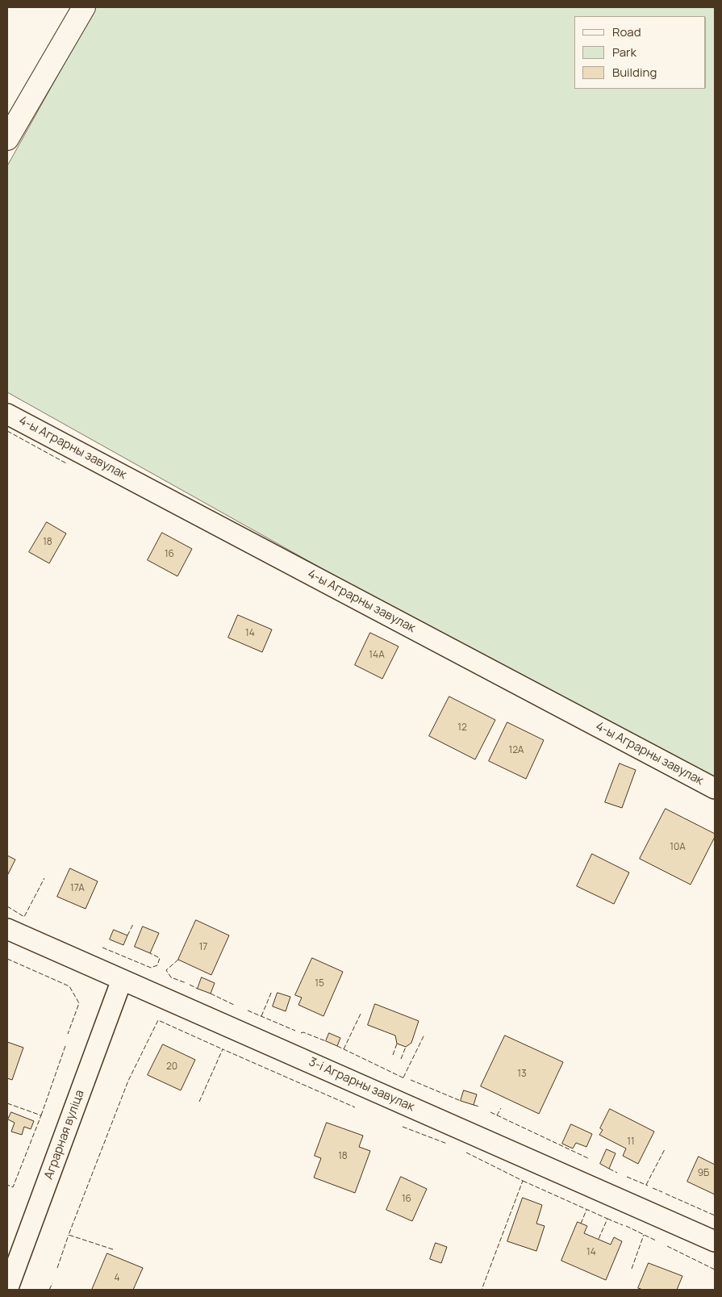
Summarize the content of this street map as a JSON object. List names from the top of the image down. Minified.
{"streets":{"street":["4-ы Аграрны завулак","3-і Аграрны завулак","Аграрная вуліца"]},"crossings":[["3-і Аграрны завулак","Аграрная вуліца"]],"house_numbers":["18","16","14","14А","12","12А","10А","17А","17","15","20","13","11","18","9Б","16","14","4"],"legend":["Road","Park","Building"]}
